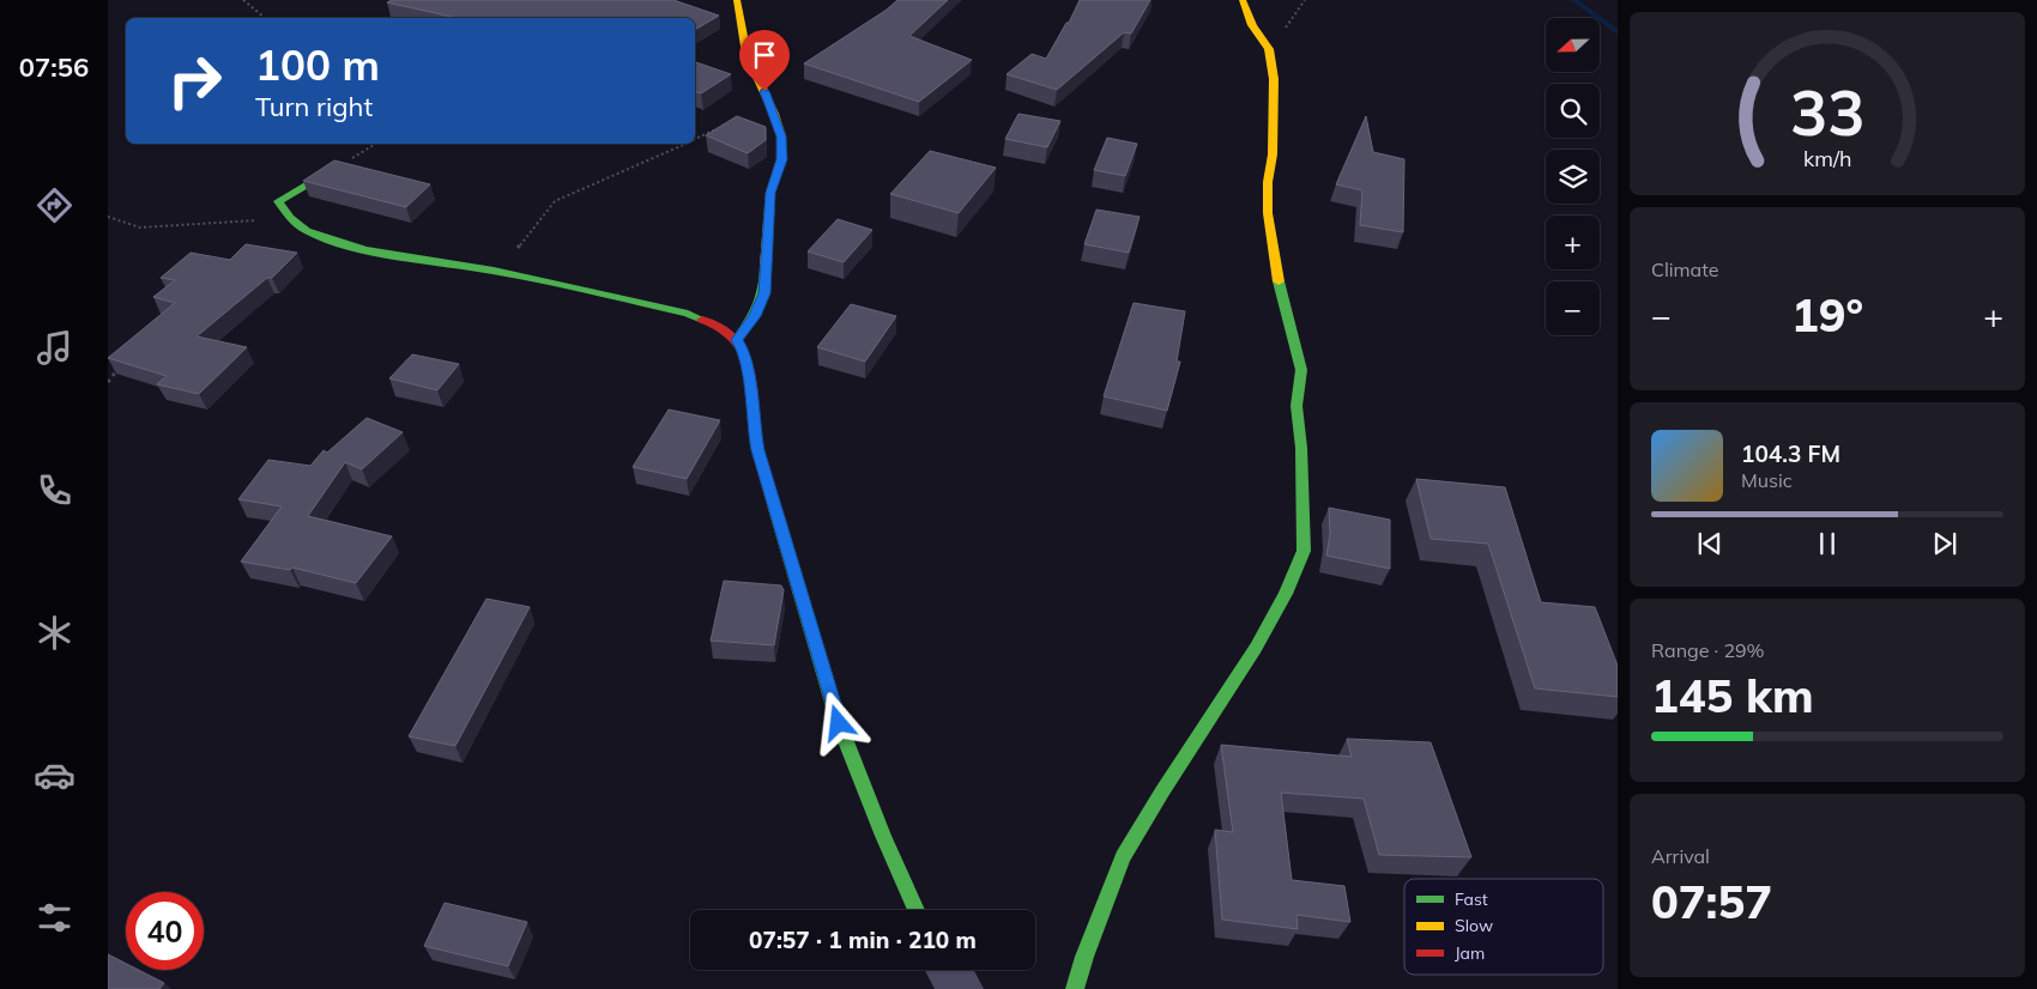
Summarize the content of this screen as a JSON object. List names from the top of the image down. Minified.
{"legend":["Fast","Slow","Jam"],"north":"left","page":{"tabs":"07:56","map_buttons":["+","−"],"turn":["100 m","Turn right"],"tile":["Climate",["Range · 29%","145 km"],["Arrival","07:57"]],"heat":["−","19°","+"],"song":["104.3 FM","Music"],"limit":"40","trip":"07:57 · 1 min · 210 m","gauge":["33","km/h"]}}
